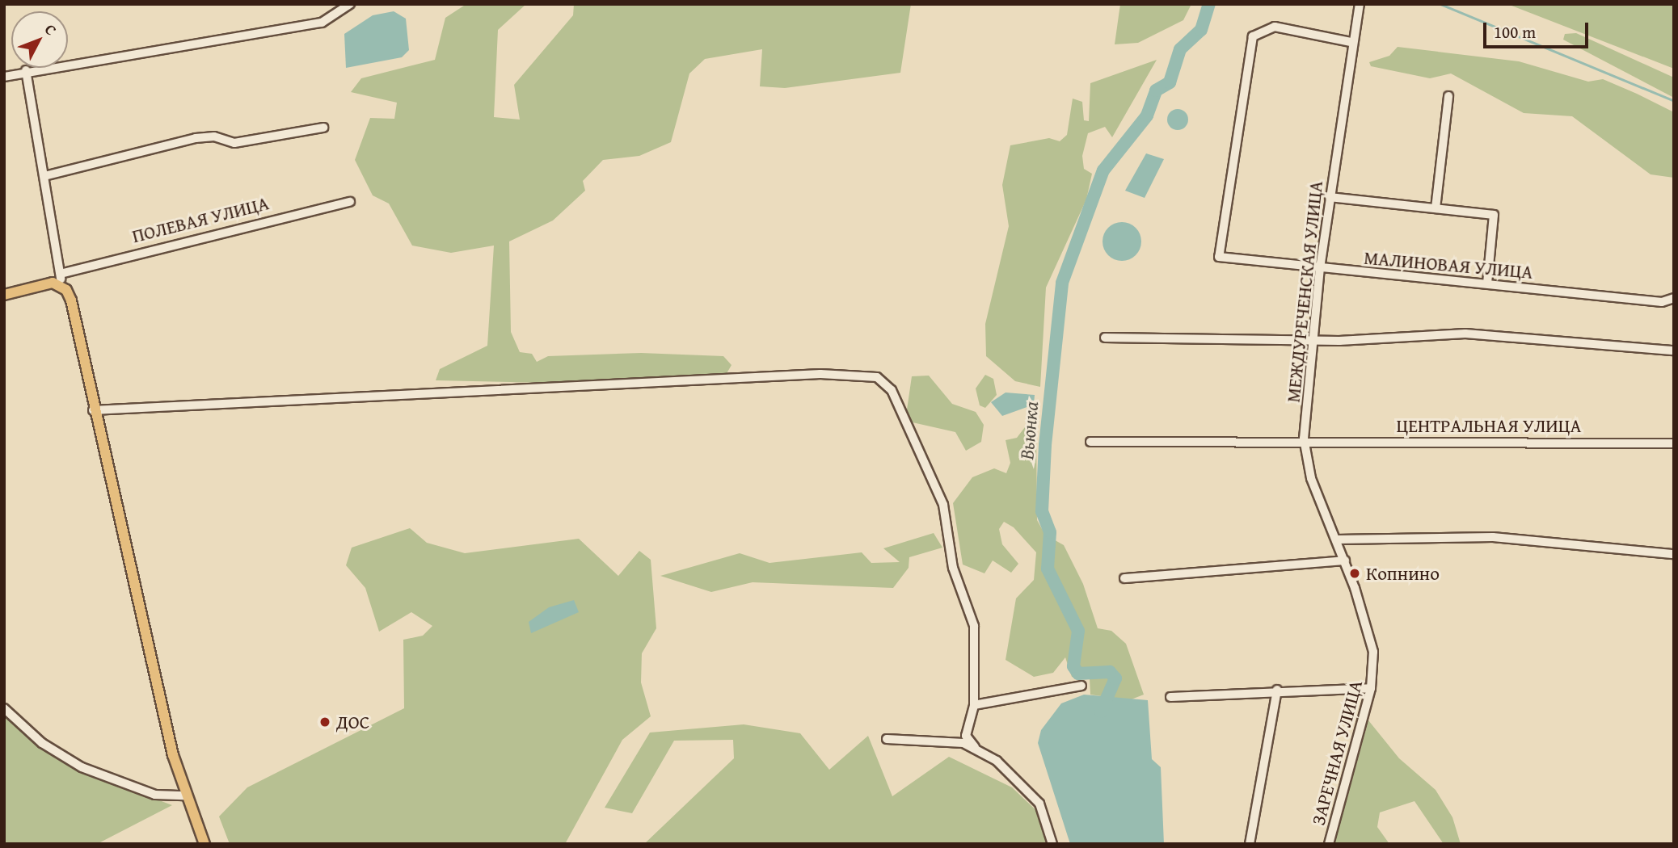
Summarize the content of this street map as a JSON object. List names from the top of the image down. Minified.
{"streets":{"street":["ПОЛЕВАЯ УЛИЦА","МАЛИНОВАЯ УЛИЦА","МЕЖДУРЕЧЕНСКАЯ УЛИЦА","ЦЕНТРАЛЬНАЯ УЛИЦА","ЗАРЕЧНАЯ УЛИЦА"]},"crossings":[["МАЛИНОВАЯ УЛИЦА","МЕЖДУРЕЧЕНСКАЯ УЛИЦА"],["МЕЖДУРЕЧЕНСКАЯ УЛИЦА","ЦЕНТРАЛЬНАЯ УЛИЦА"],["МЕЖДУРЕЧЕНСКАЯ УЛИЦА","ЗАРЕЧНАЯ УЛИЦА"]],"water":["Вьюнка"],"places":["Копнино","ДОС"],"scale_bar":"100 m","north":"top right"}
